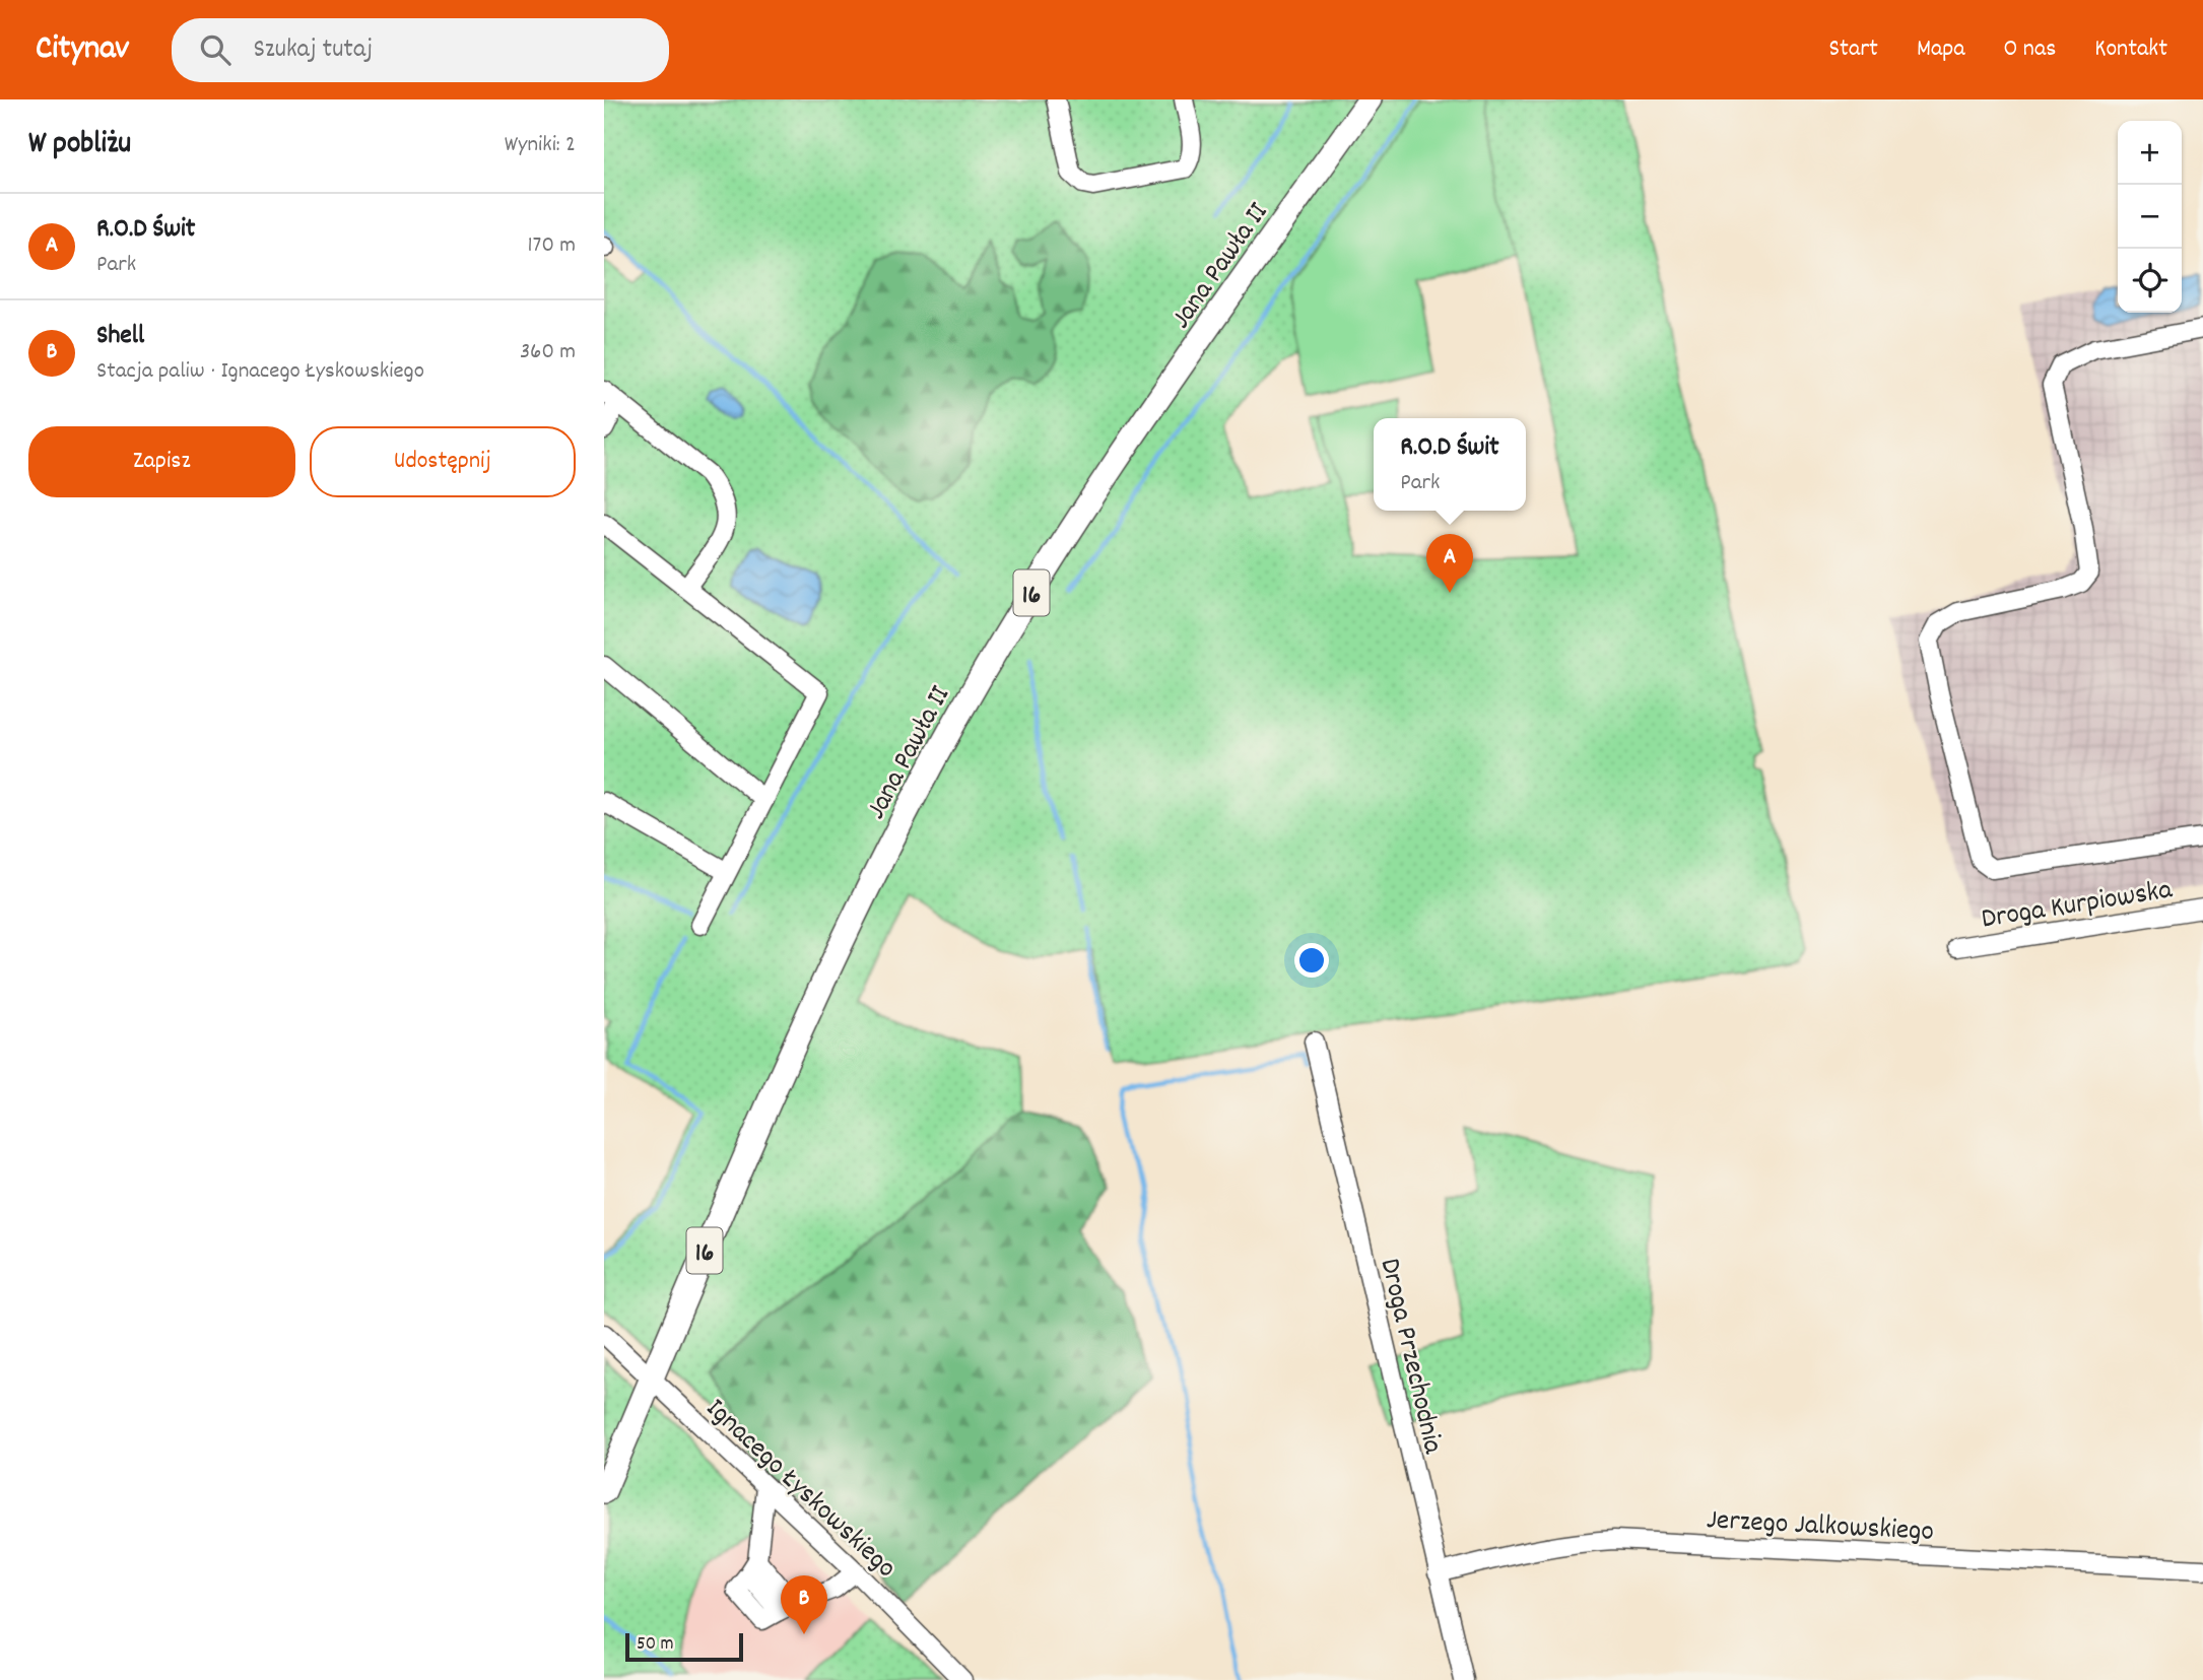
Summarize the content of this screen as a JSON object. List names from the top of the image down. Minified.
{"streets":{"main road":["Jana Pawła II","16"],"street":["Droga Kurpiowska","Droga Przechodnia","Ignacego Łyskowskiego","Jerzego Jalkowskiego"]},"crossings":[["Jana Pawła II","Ignacego Łyskowskiego"],["Droga Przechodnia","Jerzego Jalkowskiego"]],"scale_bar":"50 m","page":{"header":"Citynav","search":"Szukaj tutaj","nav":["Start","Mapa","O nas","Kontakt"],"heading":["W pobliżu","Wyniki: 2"],"map_buttons":["+","−"],"list":[{"mark":"A","name":"R.O.D Świt","note":"Park","value":"170 m"},{"mark":"B","name":"Shell","note":"Stacja paliw · Ignacego Łyskowskiego","value":"360 m"}],"buttons":["Zapisz","Udostępnij"],"popup":["R.O.D Świt","Park"],"pins":["A","B"],"scale":"50 m"}}
